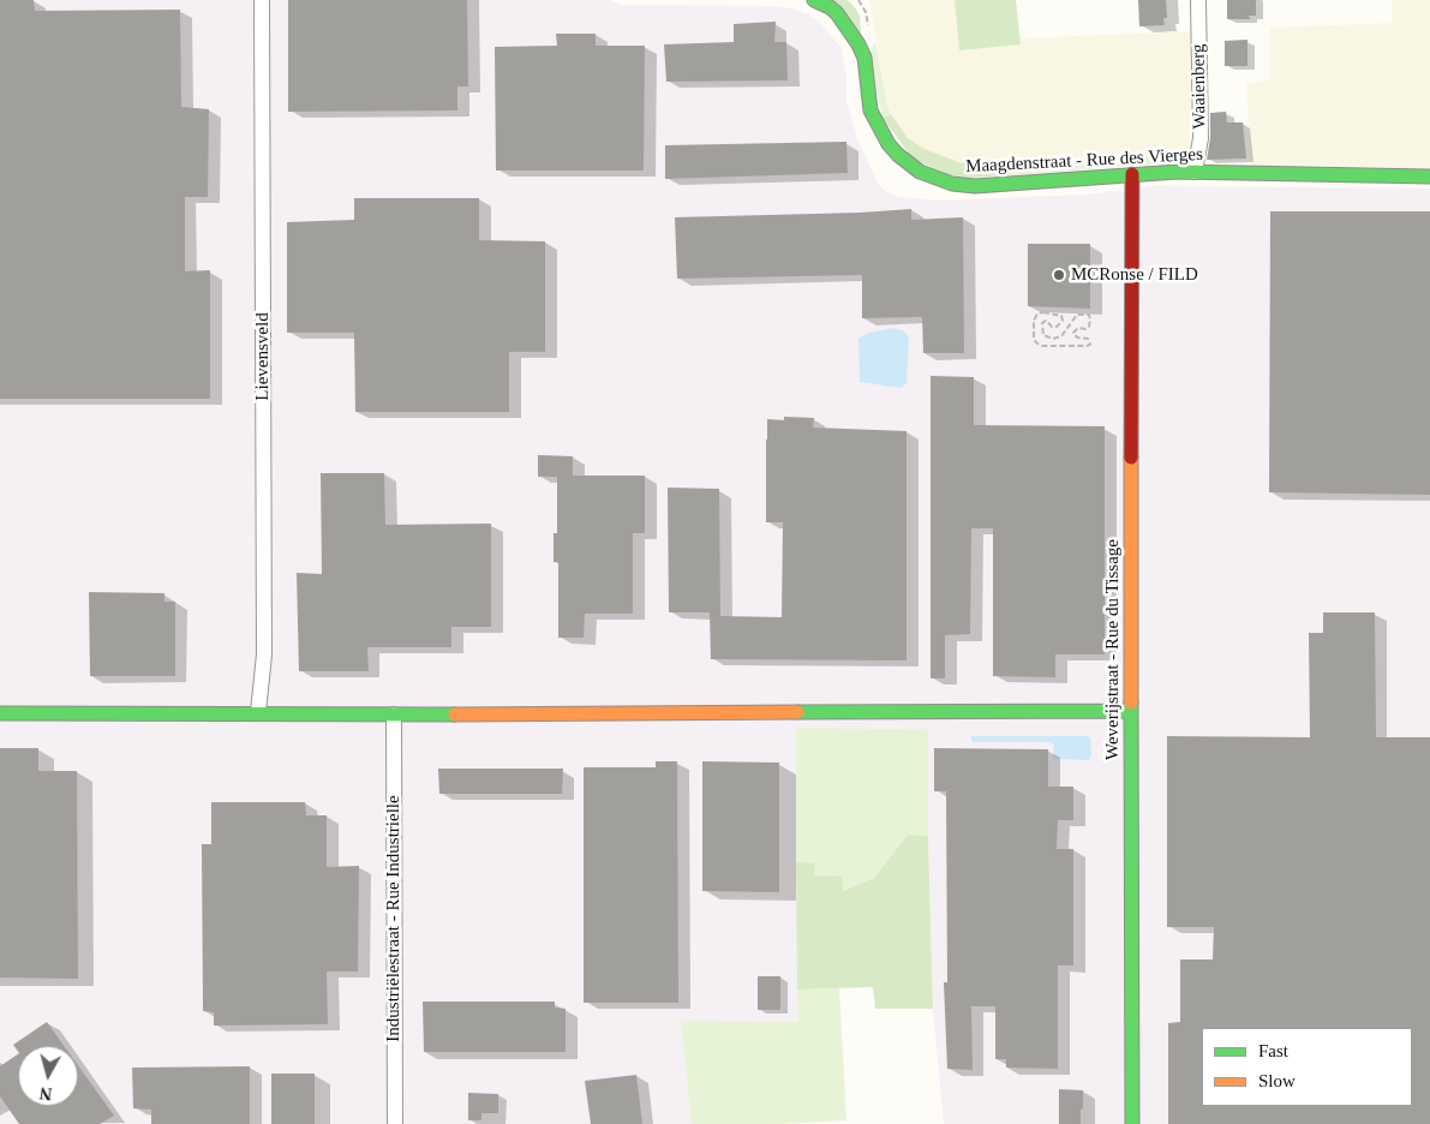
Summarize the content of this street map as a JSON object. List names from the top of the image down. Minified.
{"streets":{"street":["Waaienberg","Maagdenstraat - Rue des Vierges","Lievensveld","Weverijstraat - Rue du Tissage","Industriëlestraat - Rue Industrielle"]},"crossings":[["Waaienberg","Maagdenstraat - Rue des Vierges"],["Maagdenstraat - Rue des Vierges","Weverijstraat - Rue du Tissage"]],"places":["MCRonse / FILD"],"legend":["Fast","Slow"],"north":"bottom"}
